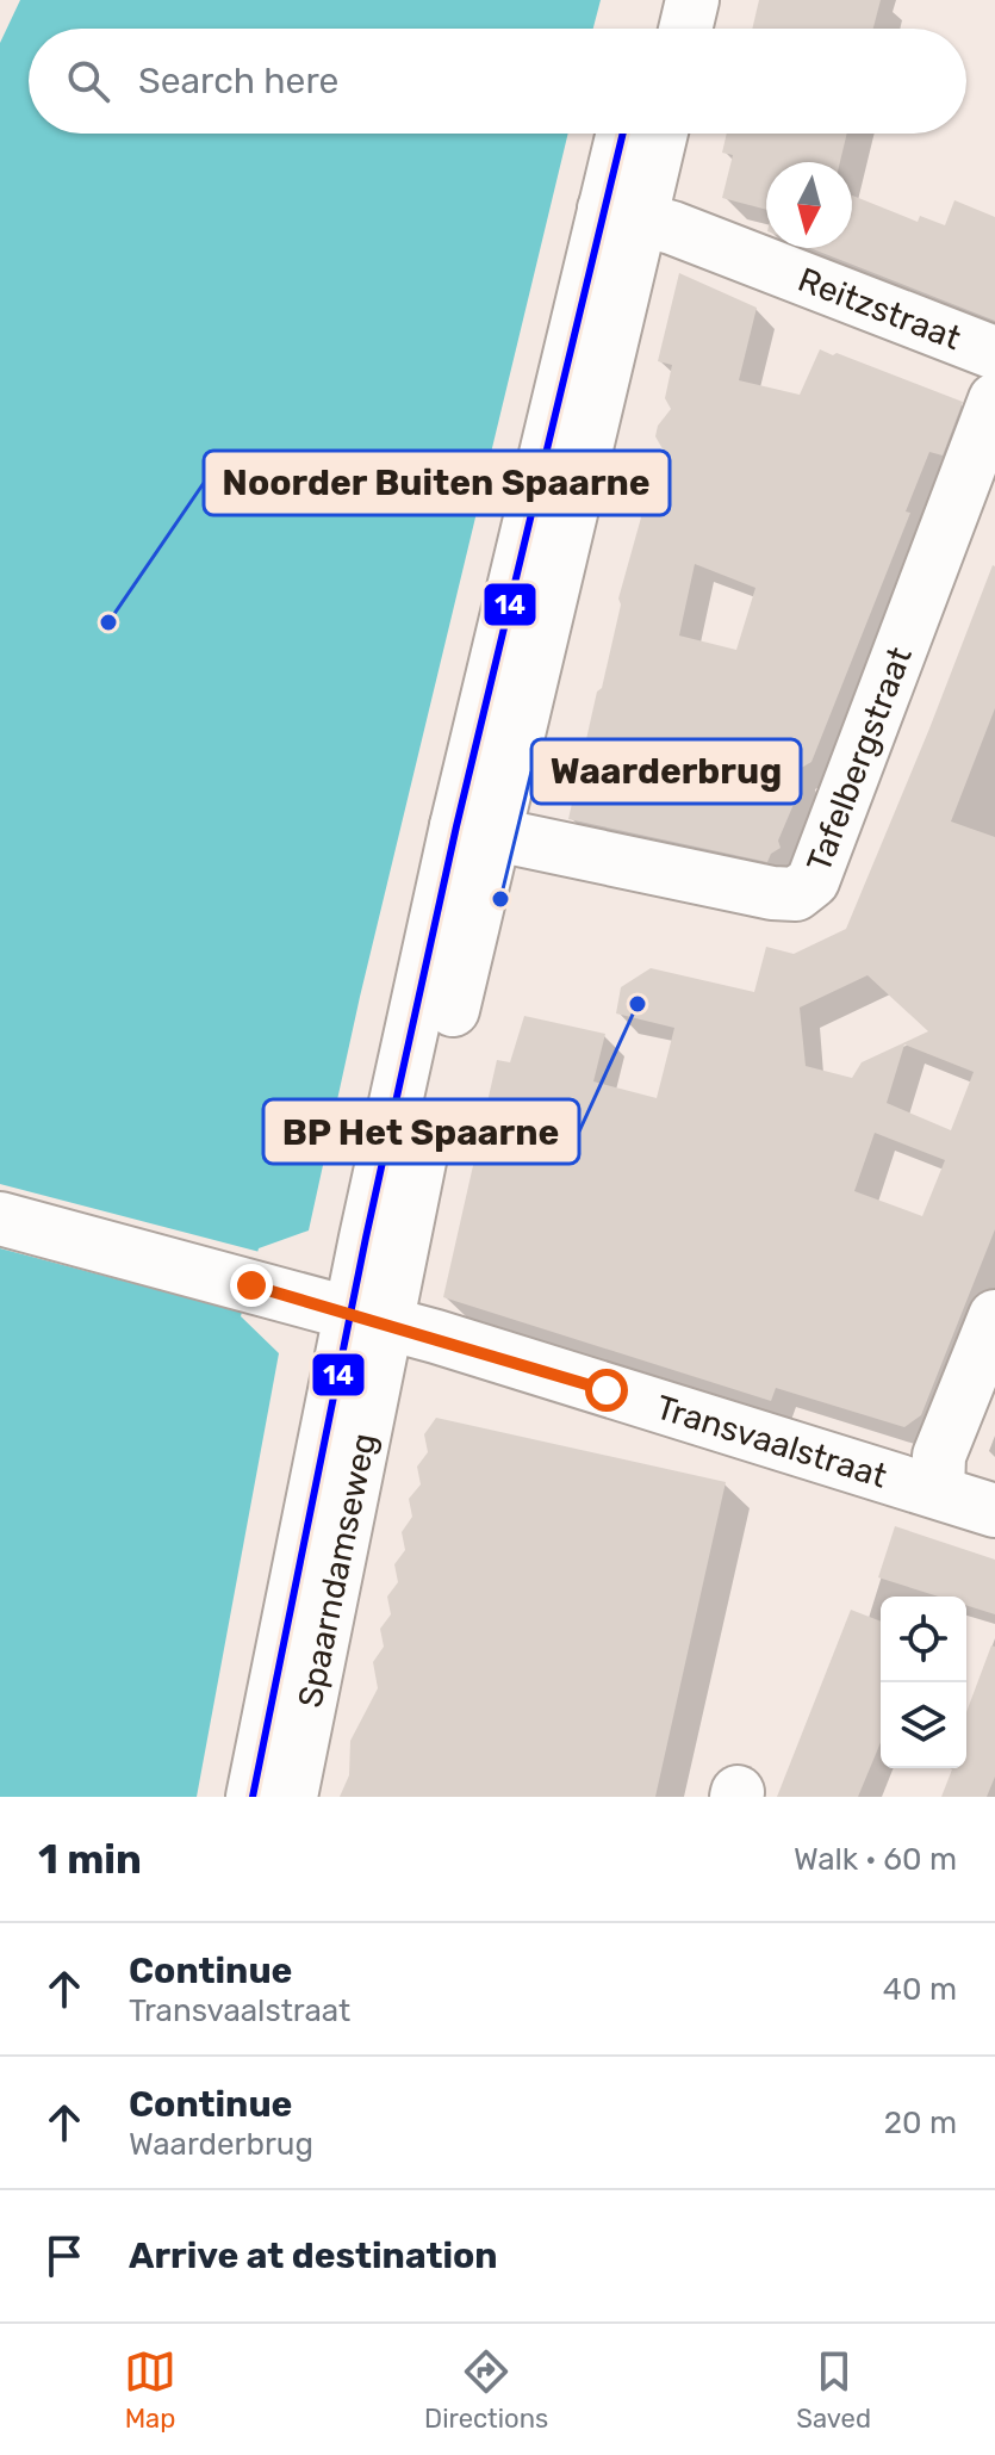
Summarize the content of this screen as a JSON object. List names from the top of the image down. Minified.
{"streets":{"main road":["Reitzstraat","Tafelbergstraat","Transvaalstraat","Spaarndamseweg"]},"crossings":[["Reitzstraat","Spaarndamseweg"],["Tafelbergstraat","Spaarndamseweg"],["Transvaalstraat","Spaarndamseweg"]],"places":["Noorder Buiten Spaarne","Waarderbrug","BP Het Spaarne"],"lines":["transit line 14"],"north":"bottom","page":{"search":"Search here","heading":["1 min","Walk · 60 m"],"list":[["Continue","Transvaalstraat","40 m"],["Continue","Waarderbrug","20 m"],"Arrive at destination"],"nav":["Map","Directions","Saved"]}}
